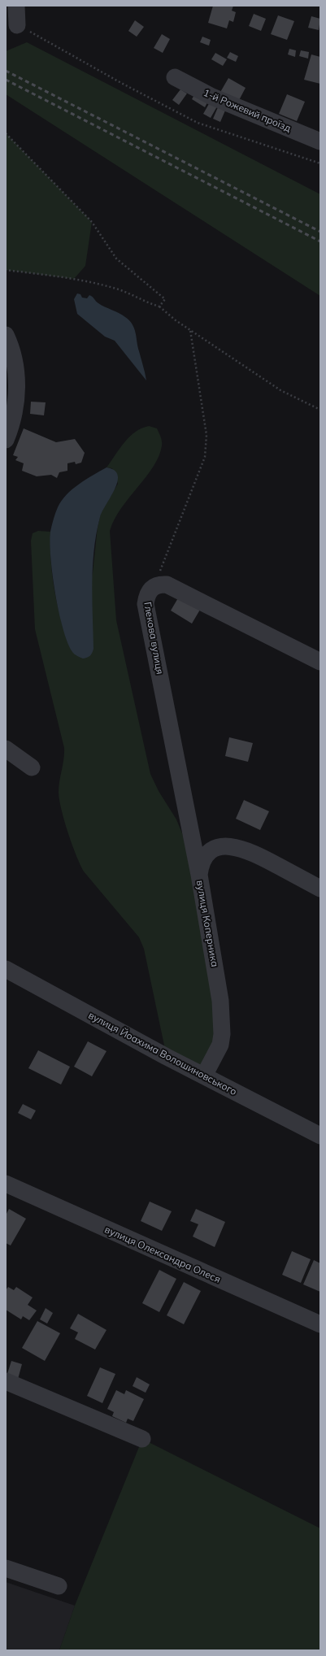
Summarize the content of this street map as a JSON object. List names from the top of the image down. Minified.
{"streets":{"street":["1-й Рожевий проїзд","Глекова вулиця","вулиця Коперника","вулиця Йоахима Волошиновського","вулиця Олександра Олеся"]},"crossings":[["Глекова вулиця","вулиця Коперника"],["вулиця Коперника","вулиця Йоахима Волошиновського"]]}
